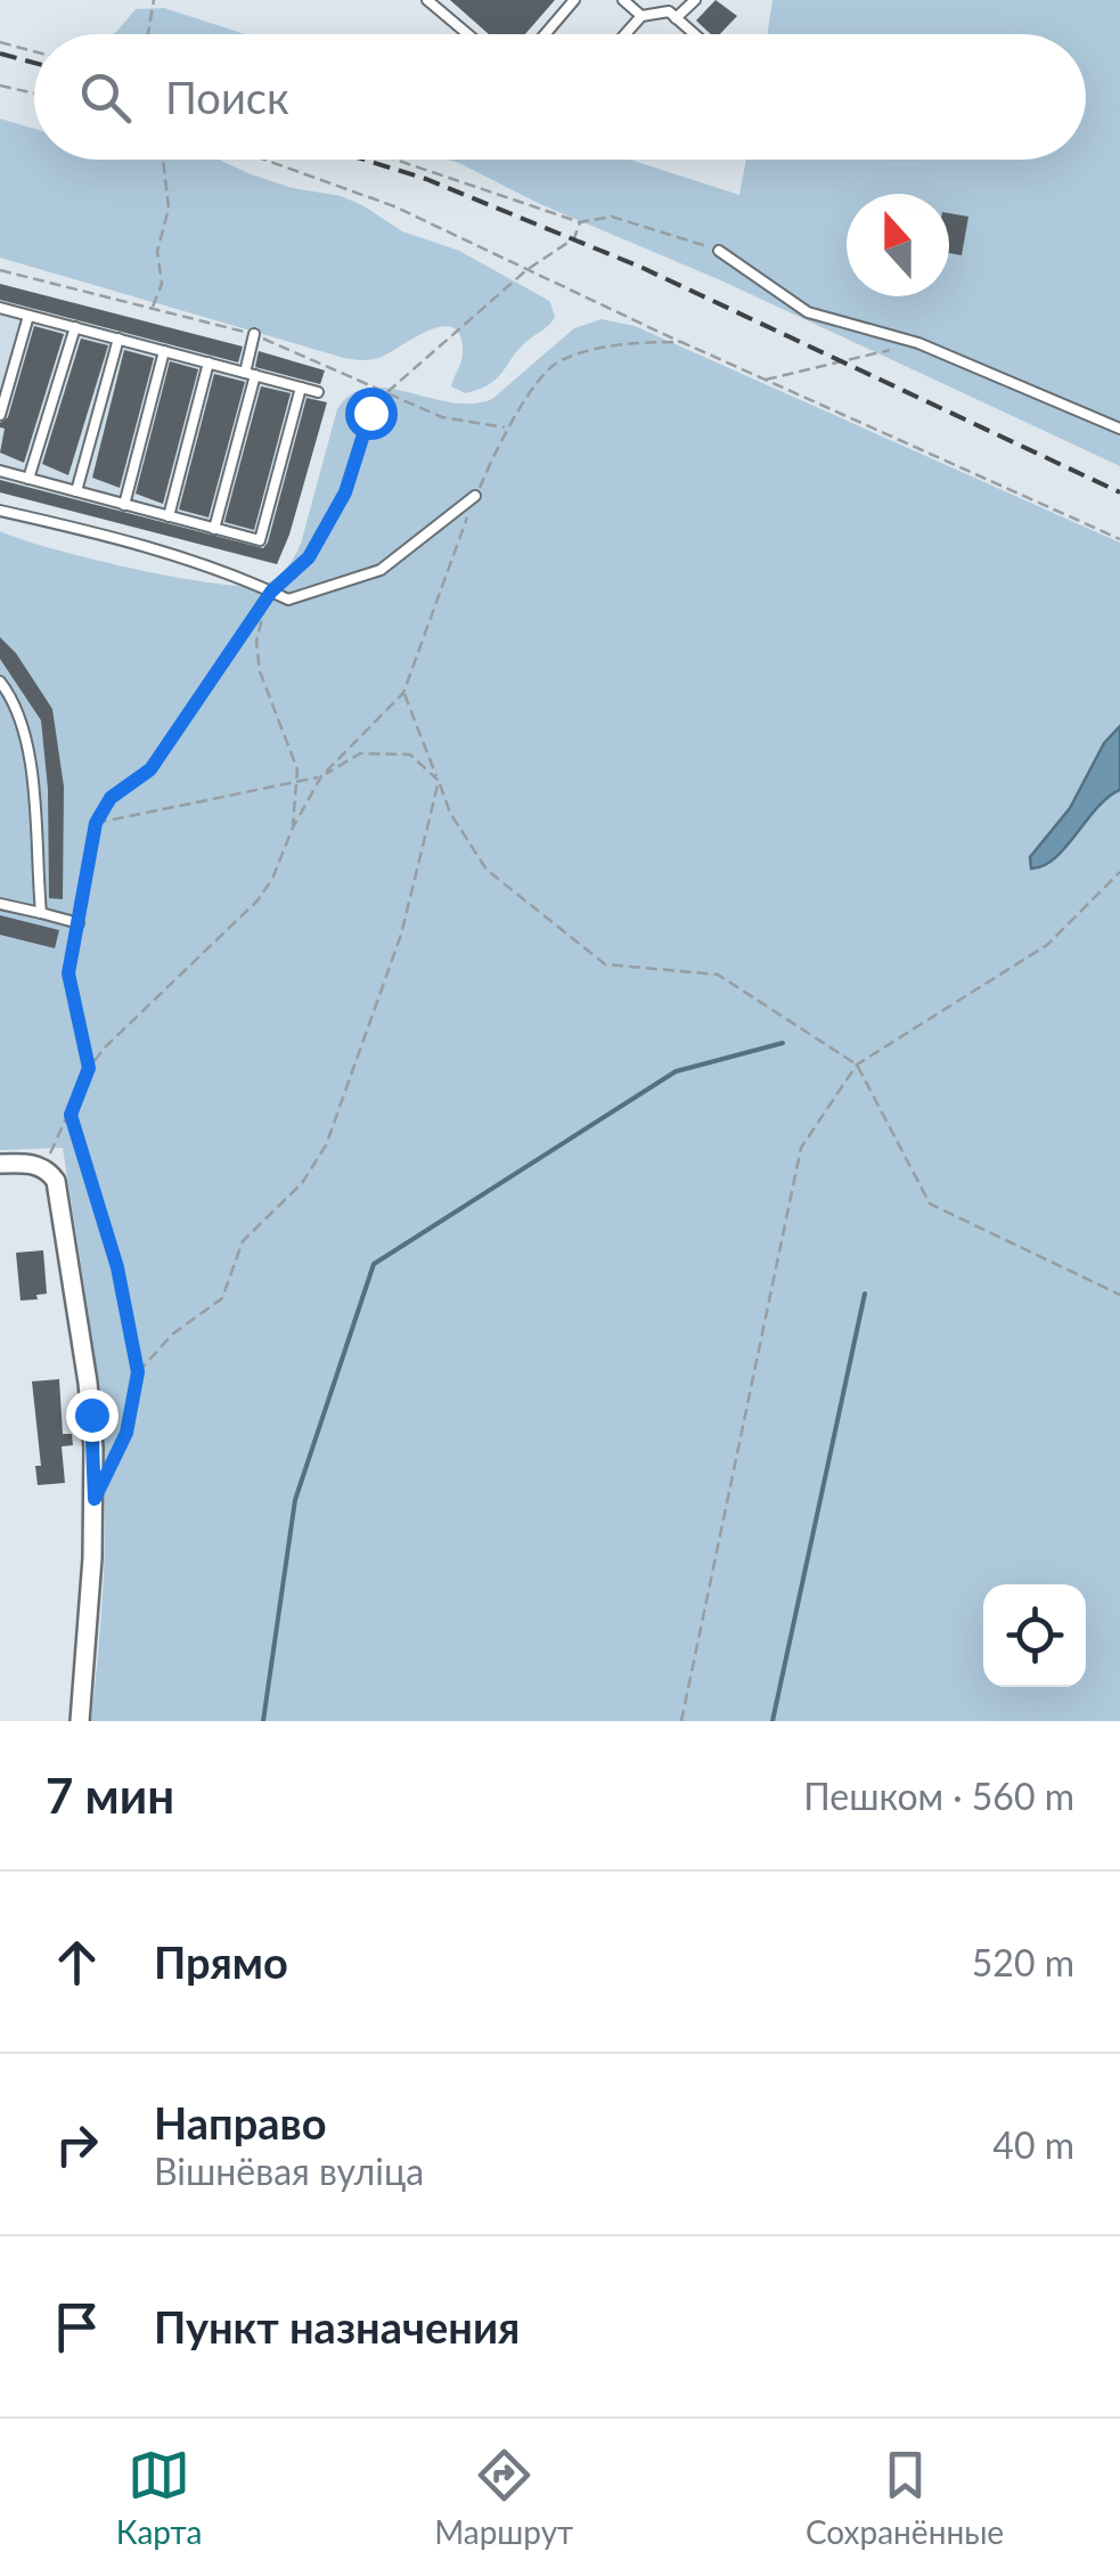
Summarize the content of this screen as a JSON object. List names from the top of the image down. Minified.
{"north":"top","page":{"search":"Поиск","heading":["7 мин","Пешком · 560 m"],"list":[["Прямо","520 m"],["Направо","Вішнёвая вуліца","40 m"],"Пункт назначения"],"nav":["Карта","Маршрут","Сохранённые"]}}
